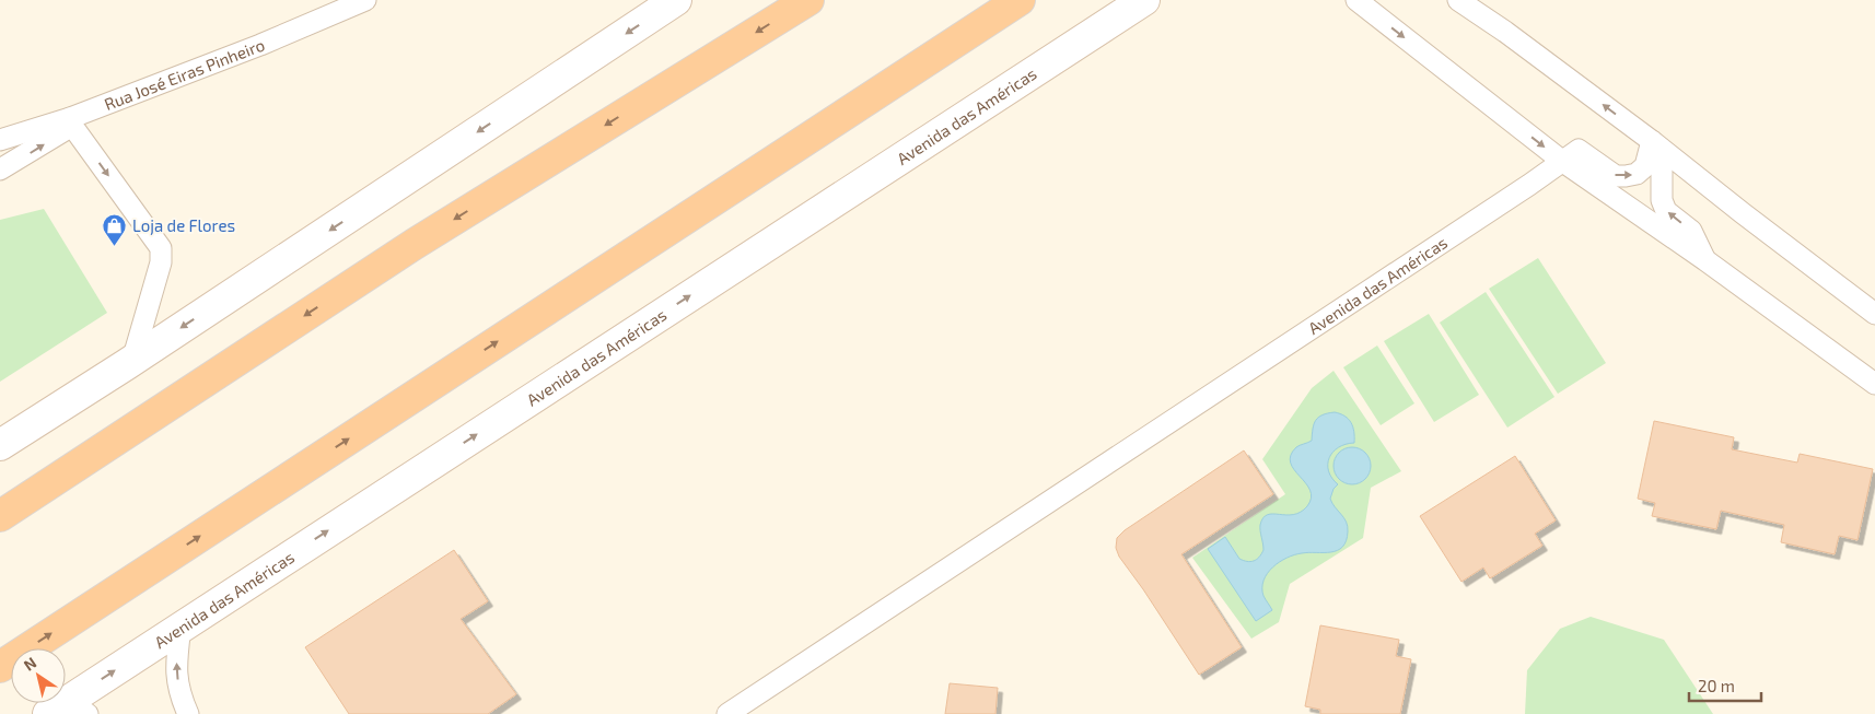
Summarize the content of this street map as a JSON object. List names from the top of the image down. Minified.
{"streets":{"main road":["Avenida das Américas"],"street":["Rua José Eiras Pinheiro"]},"places":{"shop":["Loja de Flores"]},"scale_bar":"20 m","north":"top left"}
